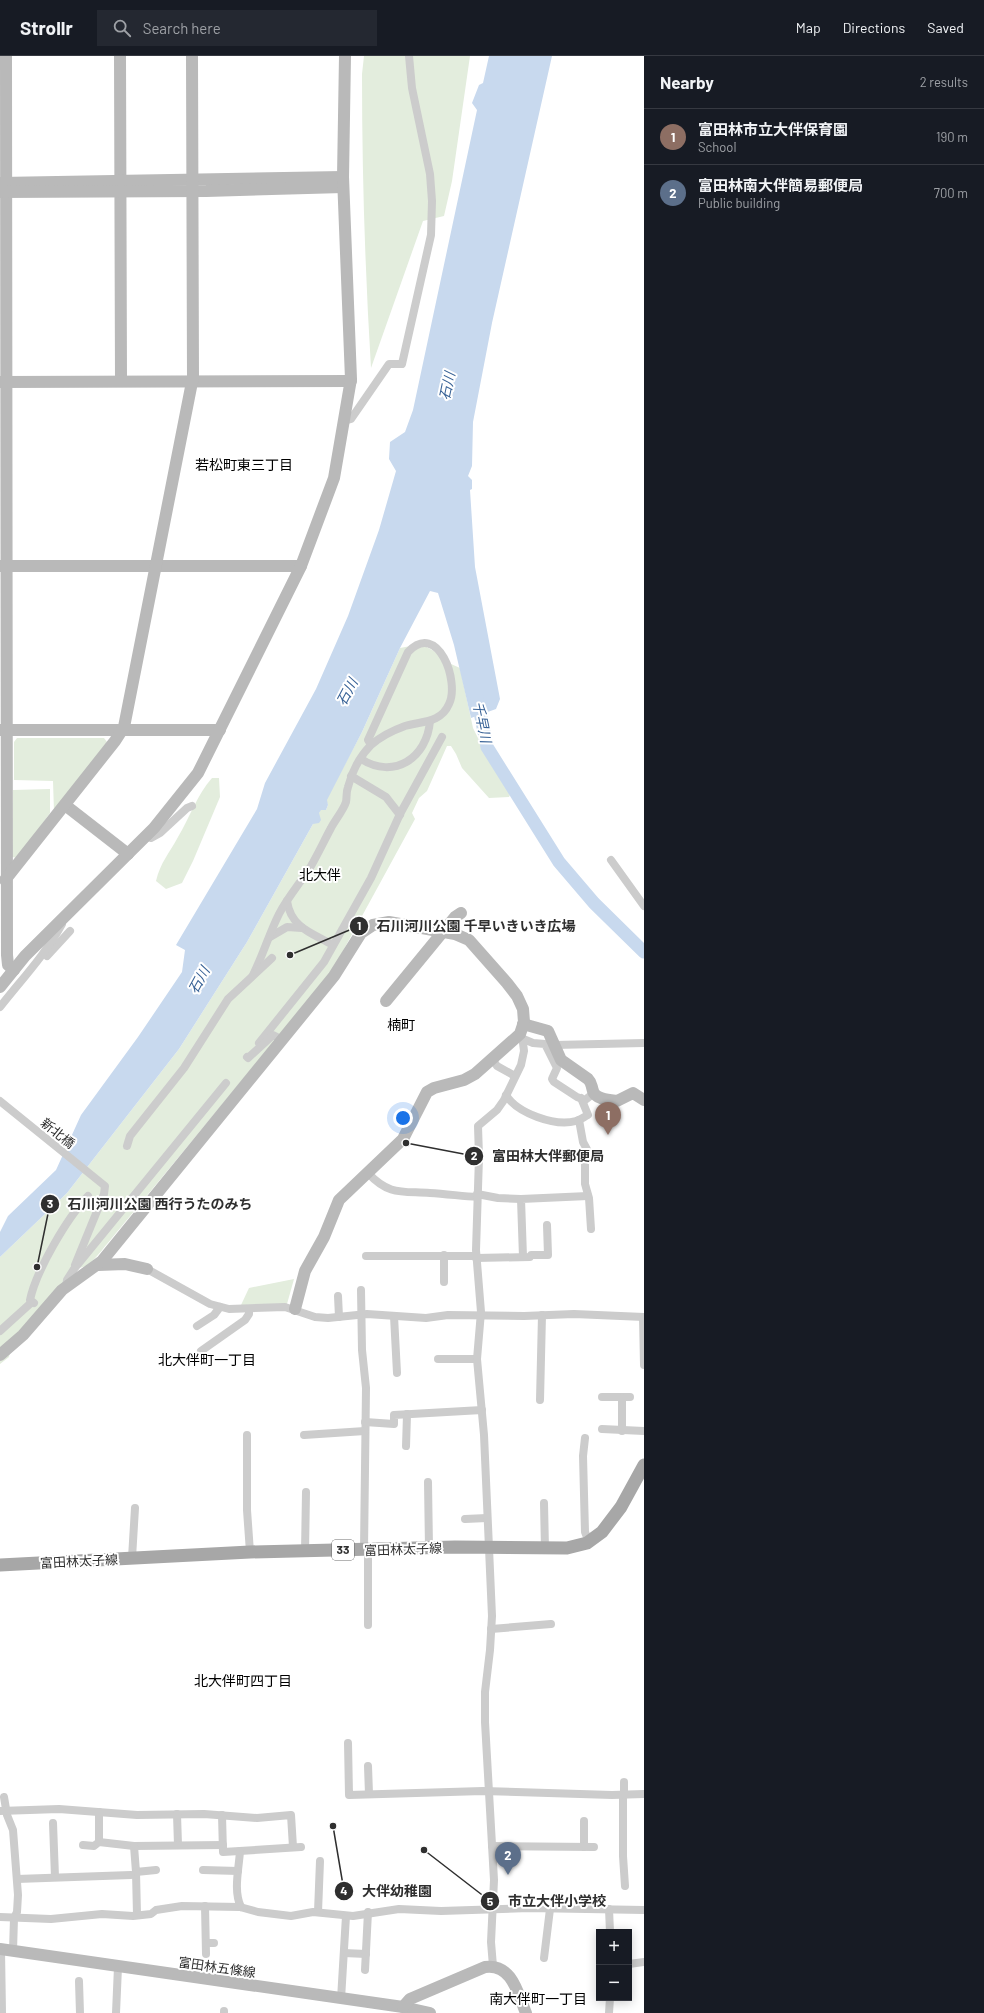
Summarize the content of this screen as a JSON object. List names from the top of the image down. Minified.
{"streets":{"main road":["富田林太子線","33"],"street":["新北橋","富田林五條線"]},"districts":["若松町東三丁目","北大伴","楠町","北大伴町一丁目","北大伴町四丁目","南大伴町一丁目"],"water":["石川","千早川"],"places":["石川河川公園 千早いきいき広場","富田林大伴郵便局","石川河川公園 西行うたのみち","大伴幼稚園","市立大伴小学校"],"page":{"header":"Strollr","search":"Search here","nav":["Map","Directions","Saved"],"heading":["Nearby","2 results"],"list":[{"mark":"1","name":"富田林市立大伴保育園","note":"School","value":"190 m"},{"mark":"2","name":"富田林南大伴簡易郵便局","note":"Public building","value":"700 m"}],"pins":["1","2"],"map_buttons":["+","−"]}}
